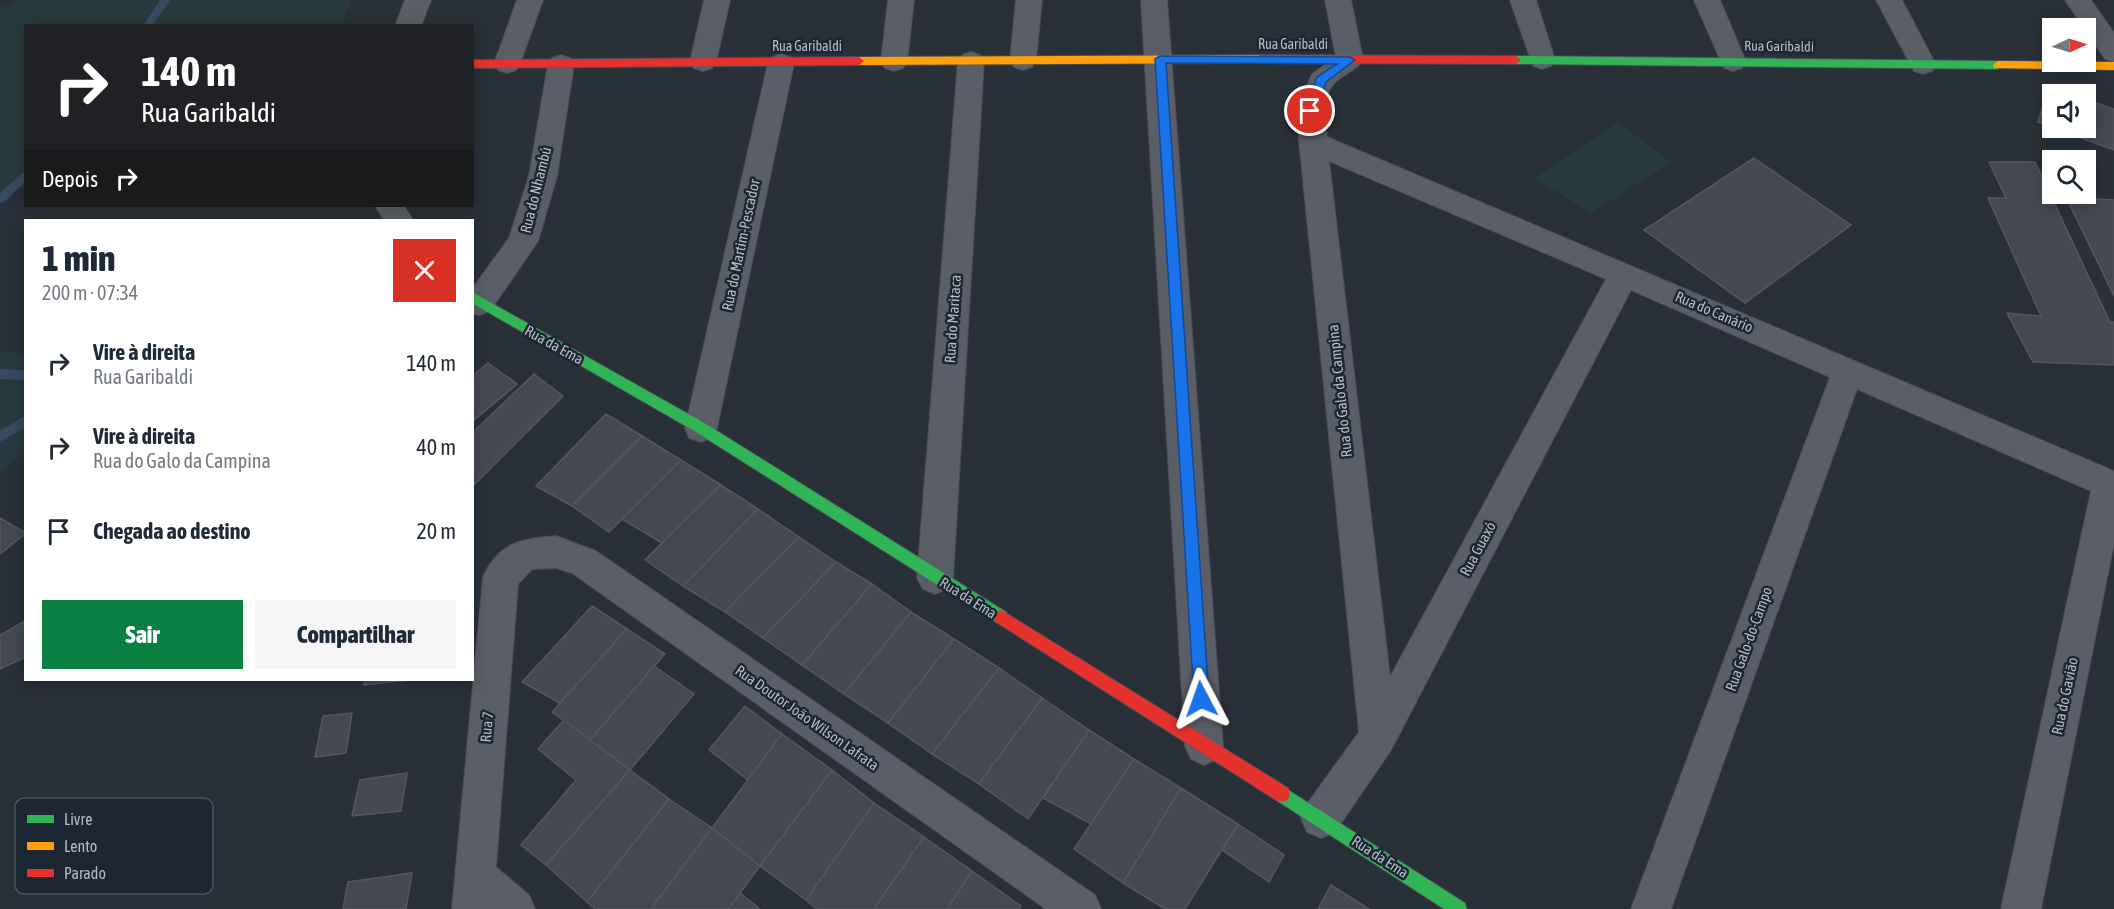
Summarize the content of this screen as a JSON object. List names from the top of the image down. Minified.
{"streets":{"street":["Rua Garibaldi","Rua do Nhambú","Rua do Martim-Pescador","Rua do Canário","Rua do Maritaca","Rua da Ema","Rua do Galo da Campina","Rua Guaxó","Rua Galo-do-Campo","Rua do Gavião","Rua Doutor João Wilson Lafrata","Rua 7"]},"crossings":[["Rua Garibaldi","Rua do Nhambú"],["Rua Garibaldi","Rua do Martim-Pescador"],["Rua Garibaldi","Rua do Maritaca"],["Rua Garibaldi","Rua do Galo da Campina"],["Rua do Nhambú","Rua da Ema"],["Rua do Martim-Pescador","Rua da Ema"],["Rua do Canário","Rua do Galo da Campina"],["Rua do Canário","Rua Guaxó"],["Rua do Canário","Rua Galo-do-Campo"],["Rua do Canário","Rua do Gavião"],["Rua do Maritaca","Rua da Ema"],["Rua da Ema","Rua Guaxó"],["Rua do Galo da Campina","Rua Guaxó"],["Rua Doutor João Wilson Lafrata","Rua 7"]],"legend":["Livre","Lento","Parado"],"north":"right","page":{"turn":["140 m","Rua Garibaldi"],"then":"Depois","heading":["1 min","200 m · 07:34"],"list":[{"name":"Vire à direita","note":"Rua Garibaldi","value":"140 m"},{"name":"Vire à direita","note":"Rua do Galo da Campina","value":"40 m"},{"name":"Chegada ao destino","value":"20 m"}],"buttons":["Sair","Compartilhar"]}}
